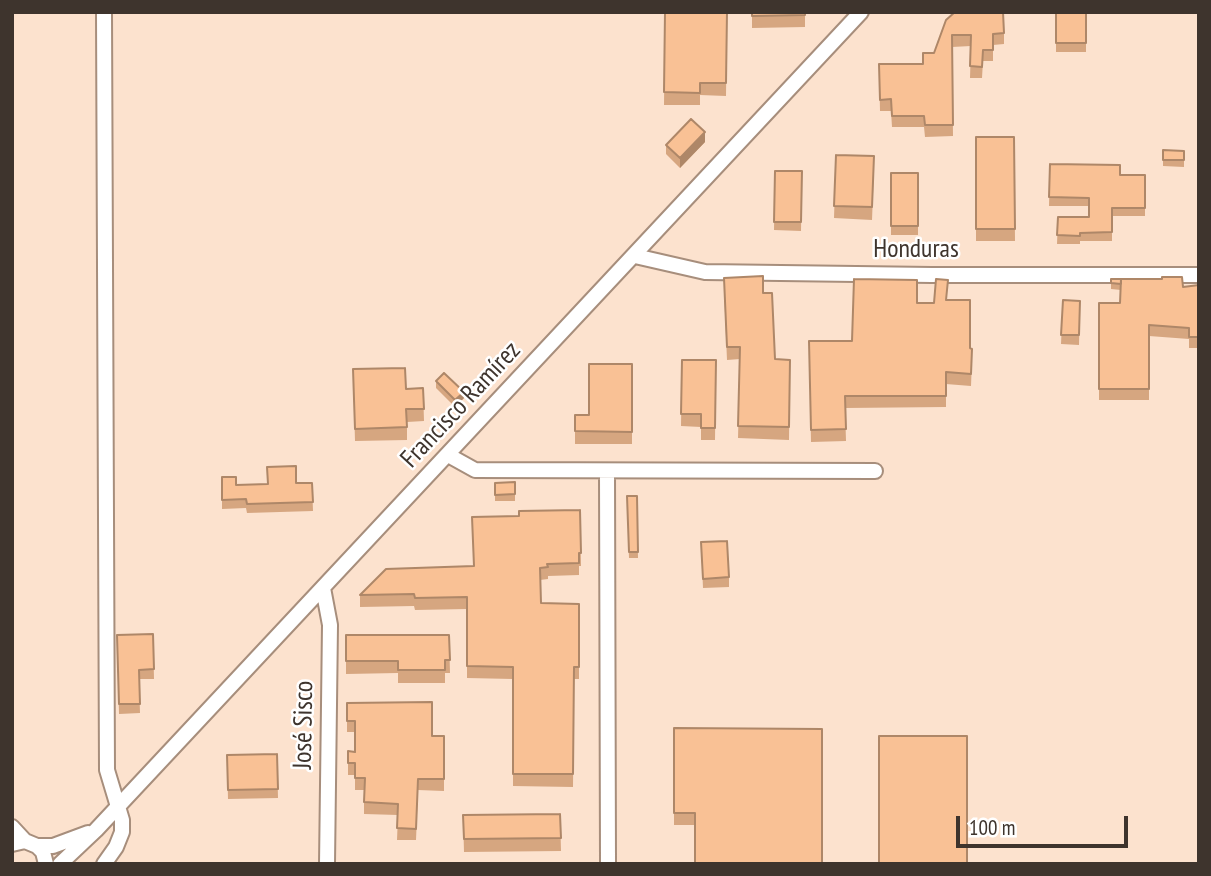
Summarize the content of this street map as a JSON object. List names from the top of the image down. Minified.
{"streets":{"street":["Honduras","Francisco Ramírez","José Sisco"]},"crossings":[["Honduras","Francisco Ramírez"],["Francisco Ramírez","José Sisco"]],"scale_bar":"100 m"}
